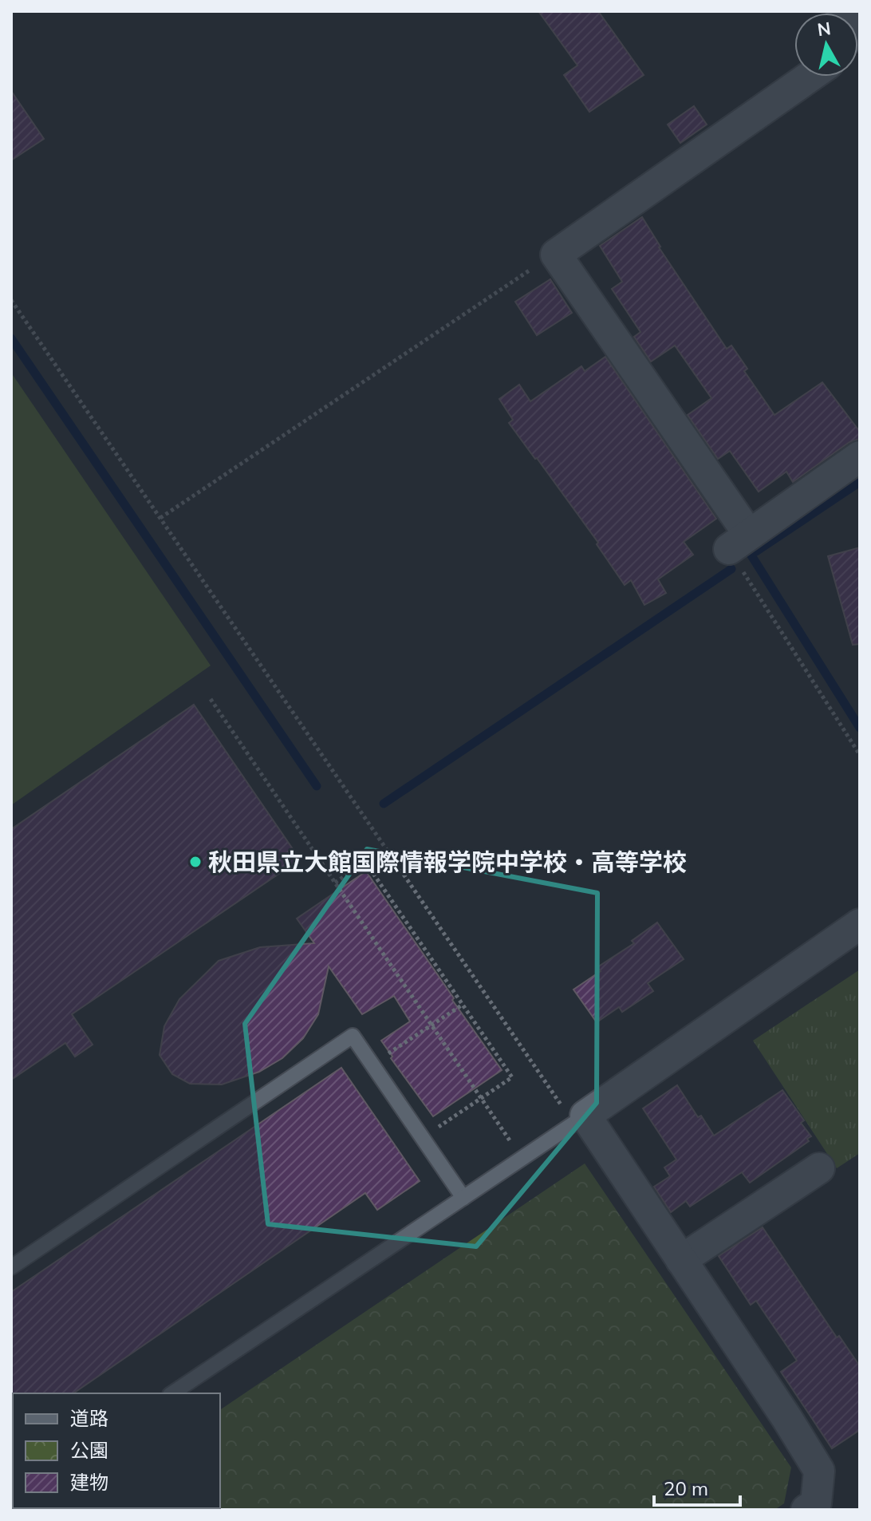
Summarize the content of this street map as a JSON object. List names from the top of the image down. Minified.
{"places":["秋田県立大館国際情報学院中学校・高等学校"],"legend":["道路","公園","建物"],"scale_bar":"20 m","north":"top"}
